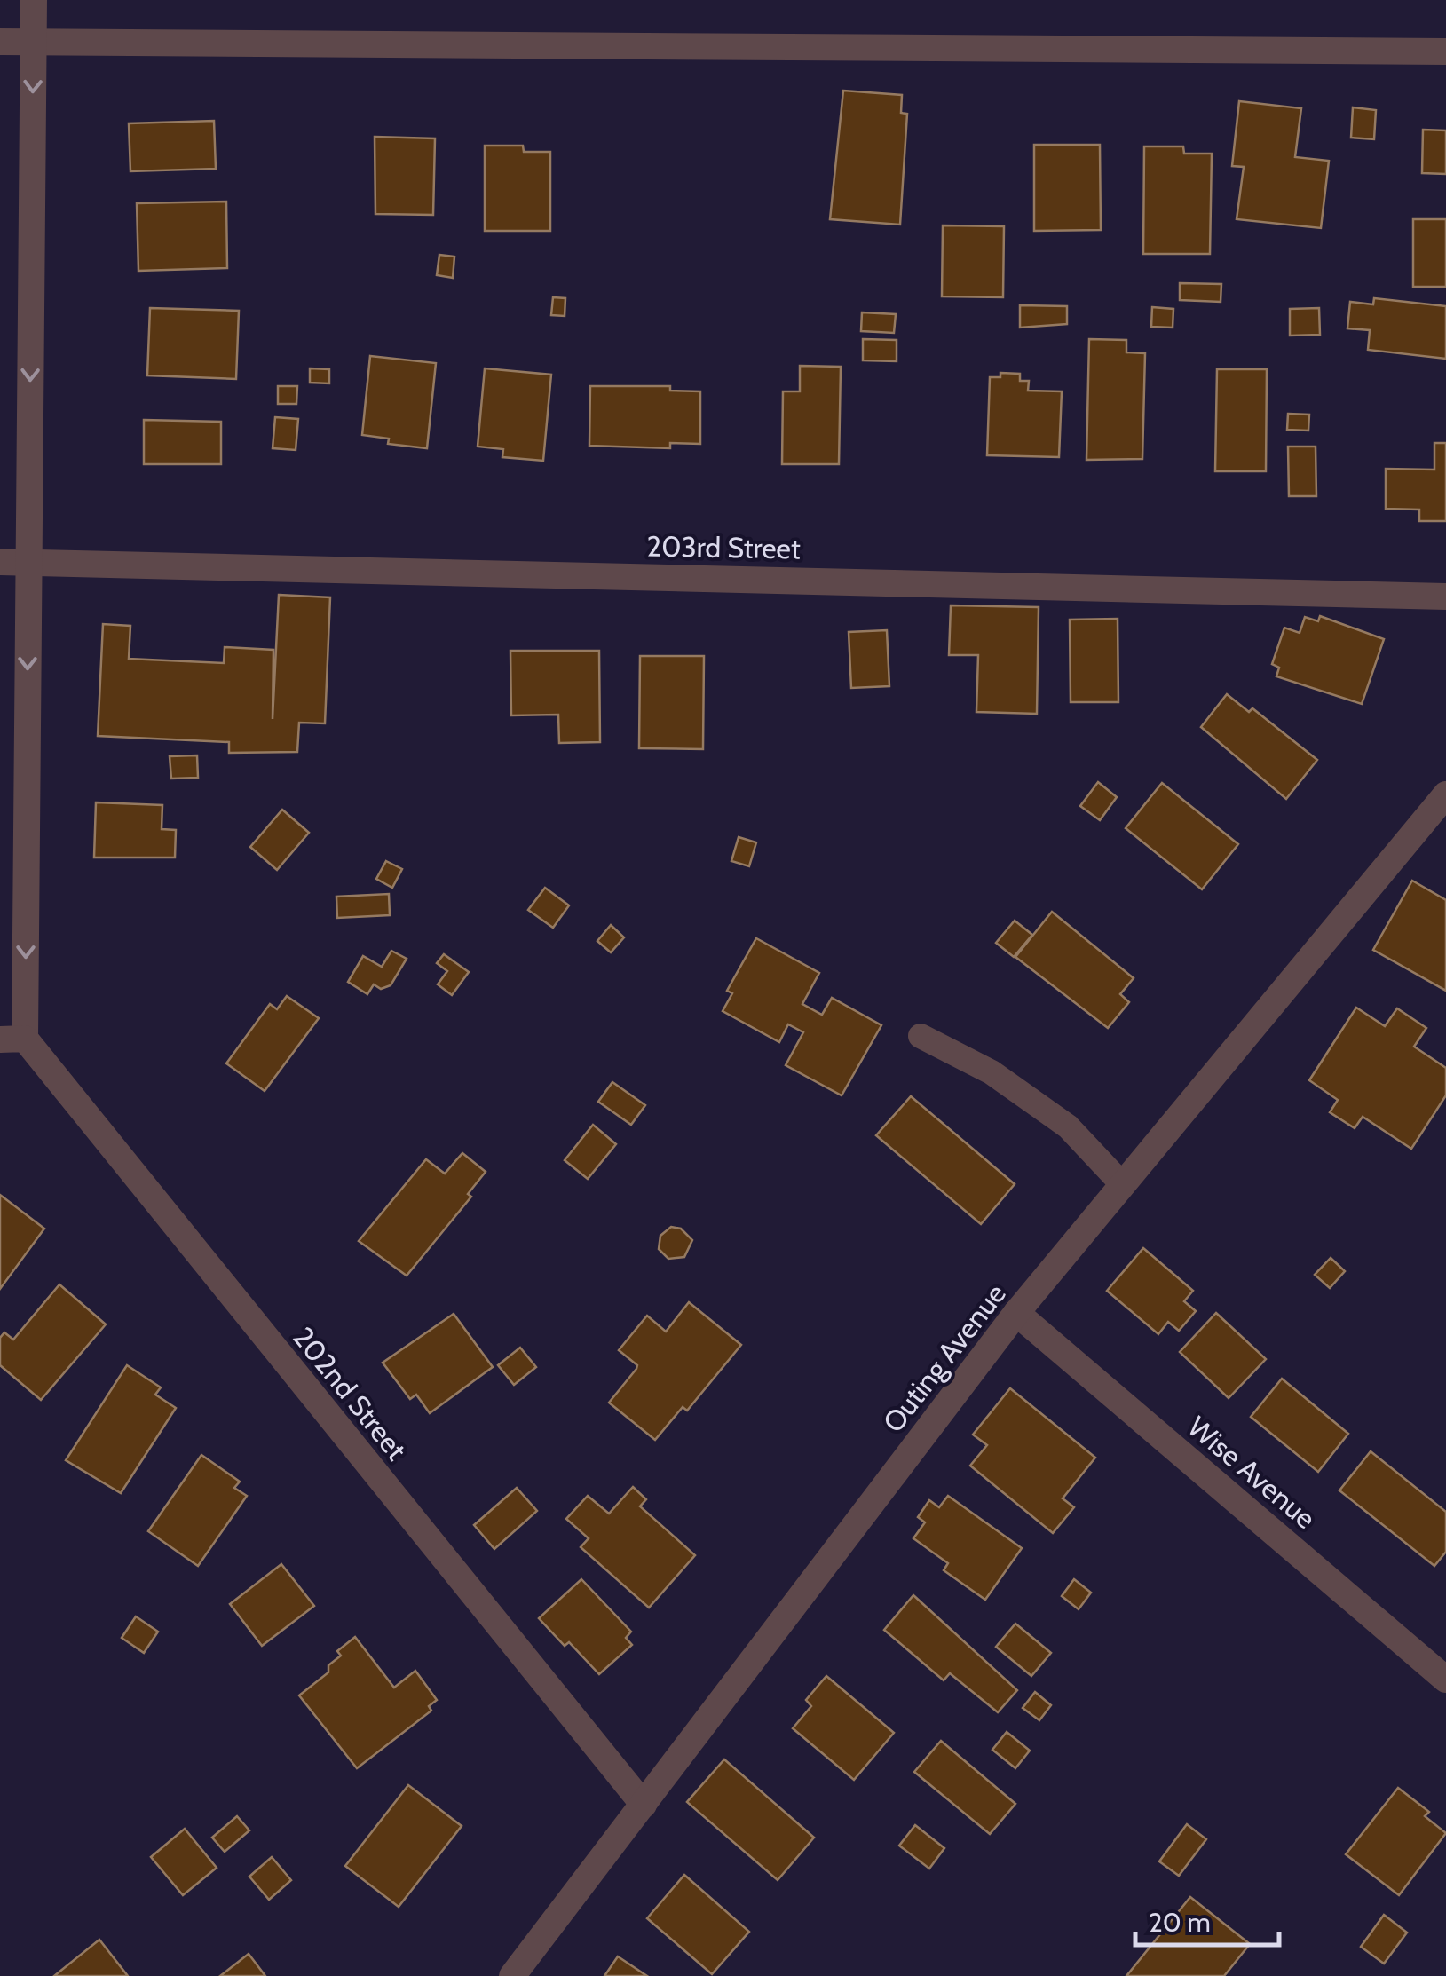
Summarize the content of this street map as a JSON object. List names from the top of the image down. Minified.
{"streets":{"street":["203rd Street","Outing Avenue","202nd Street","Wise Avenue"]},"crossings":[["Outing Avenue","202nd Street"],["Outing Avenue","Wise Avenue"]],"scale_bar":"20 m"}
